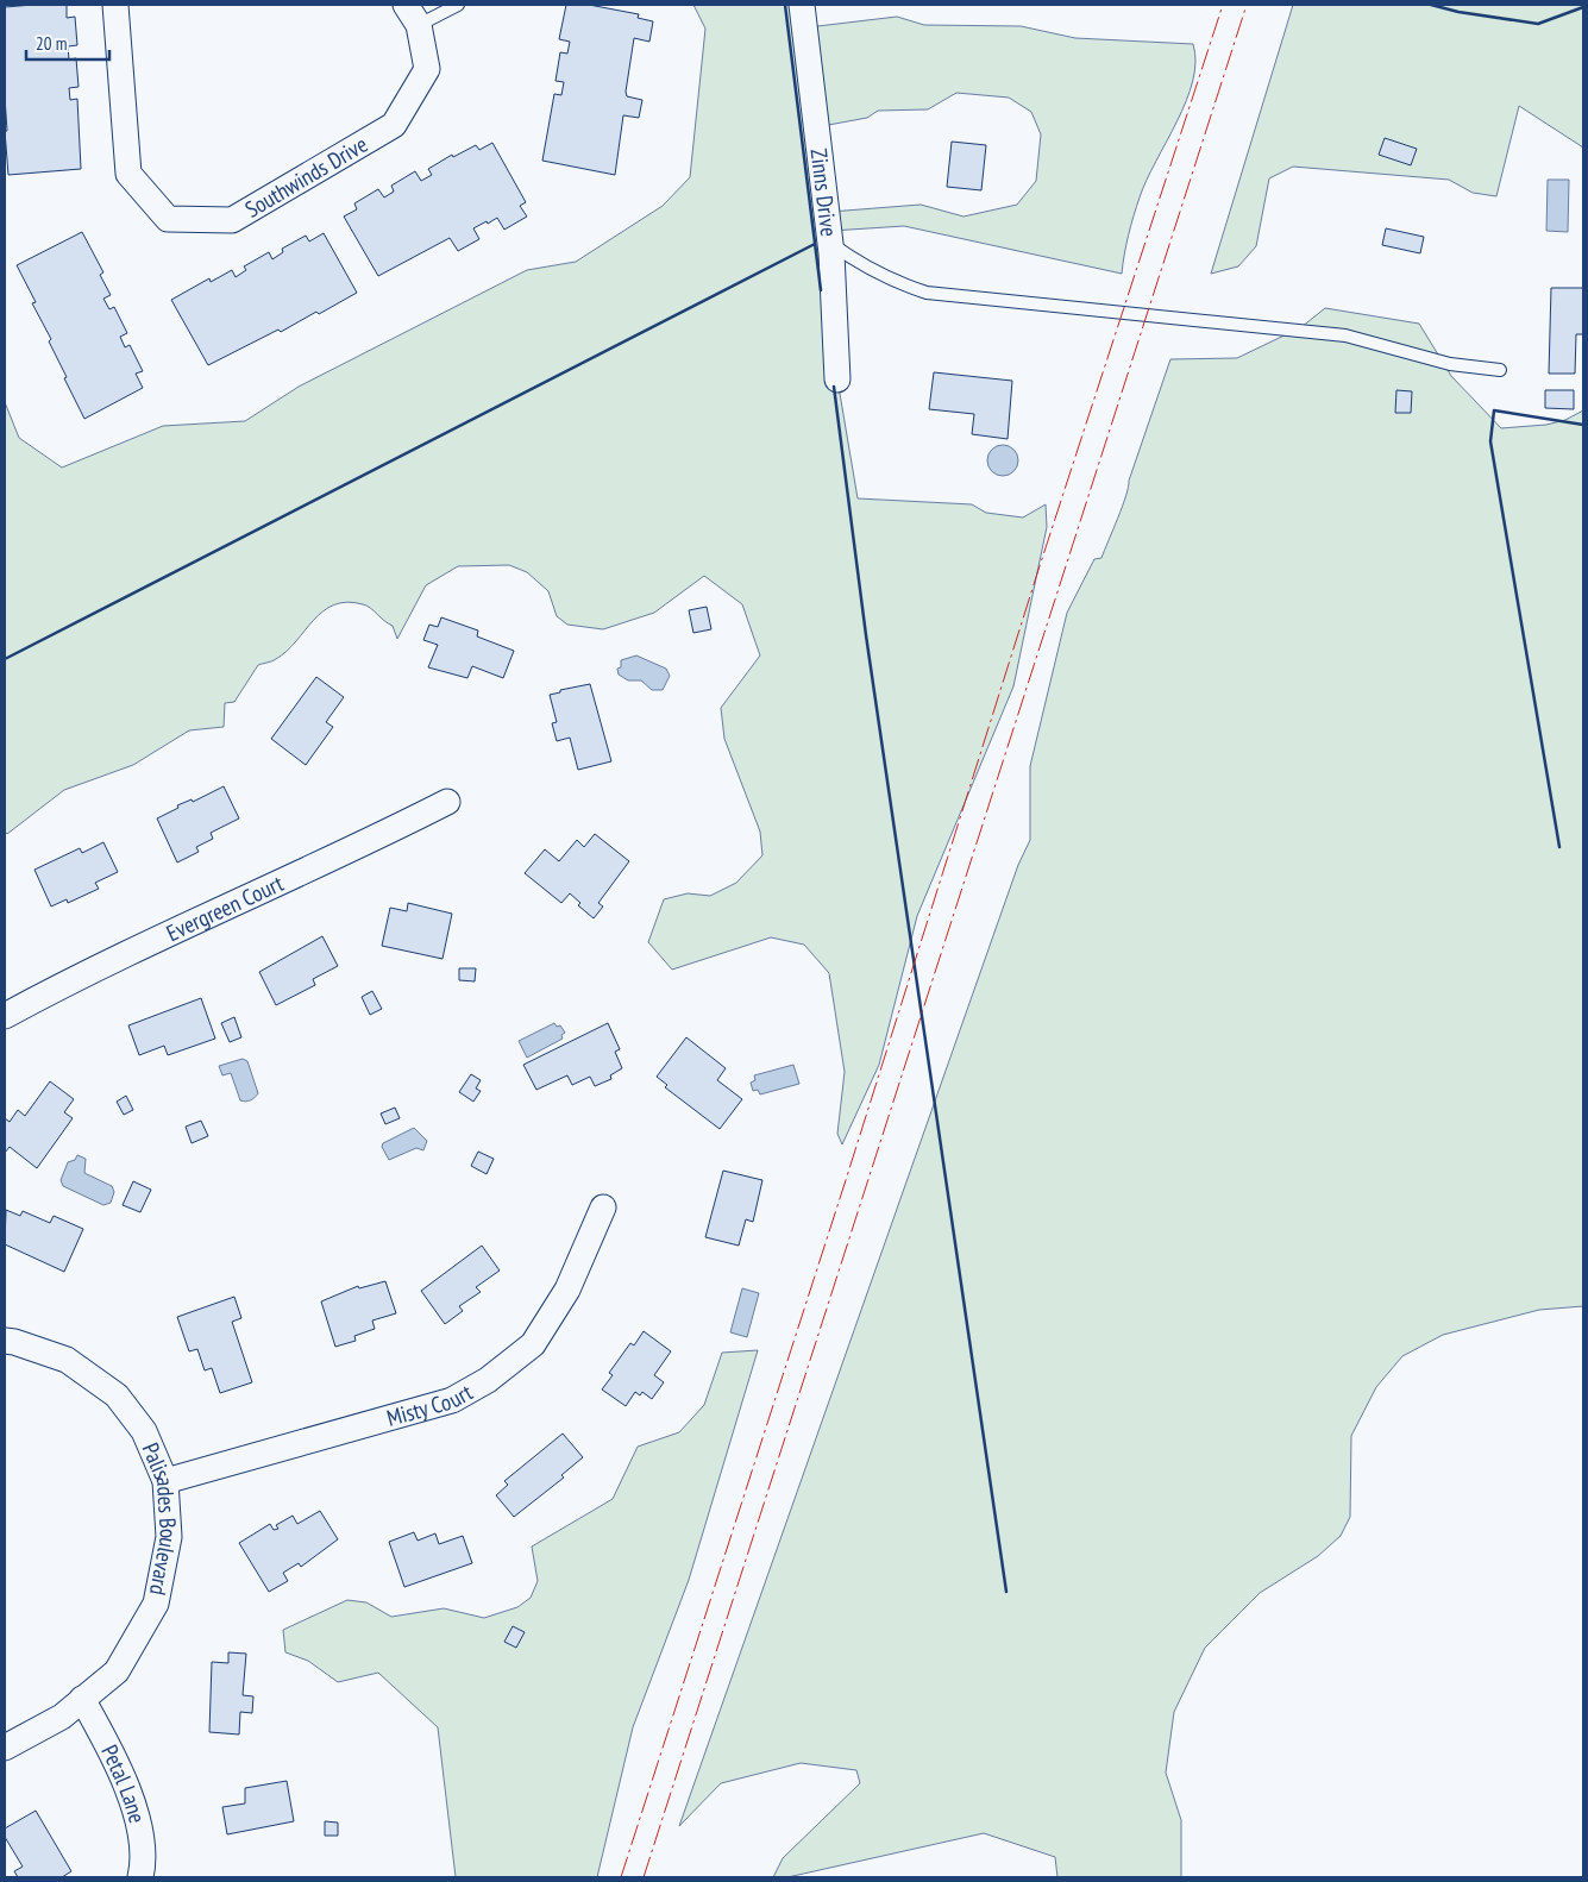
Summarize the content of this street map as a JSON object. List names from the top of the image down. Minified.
{"streets":{"street":["Southwinds Drive","Zinns Drive","Evergreen Court","Misty Court","Palisades Boulevard","Petal Lane"]},"crossings":[["Misty Court","Palisades Boulevard"],["Palisades Boulevard","Petal Lane"]],"scale_bar":"20 m"}
